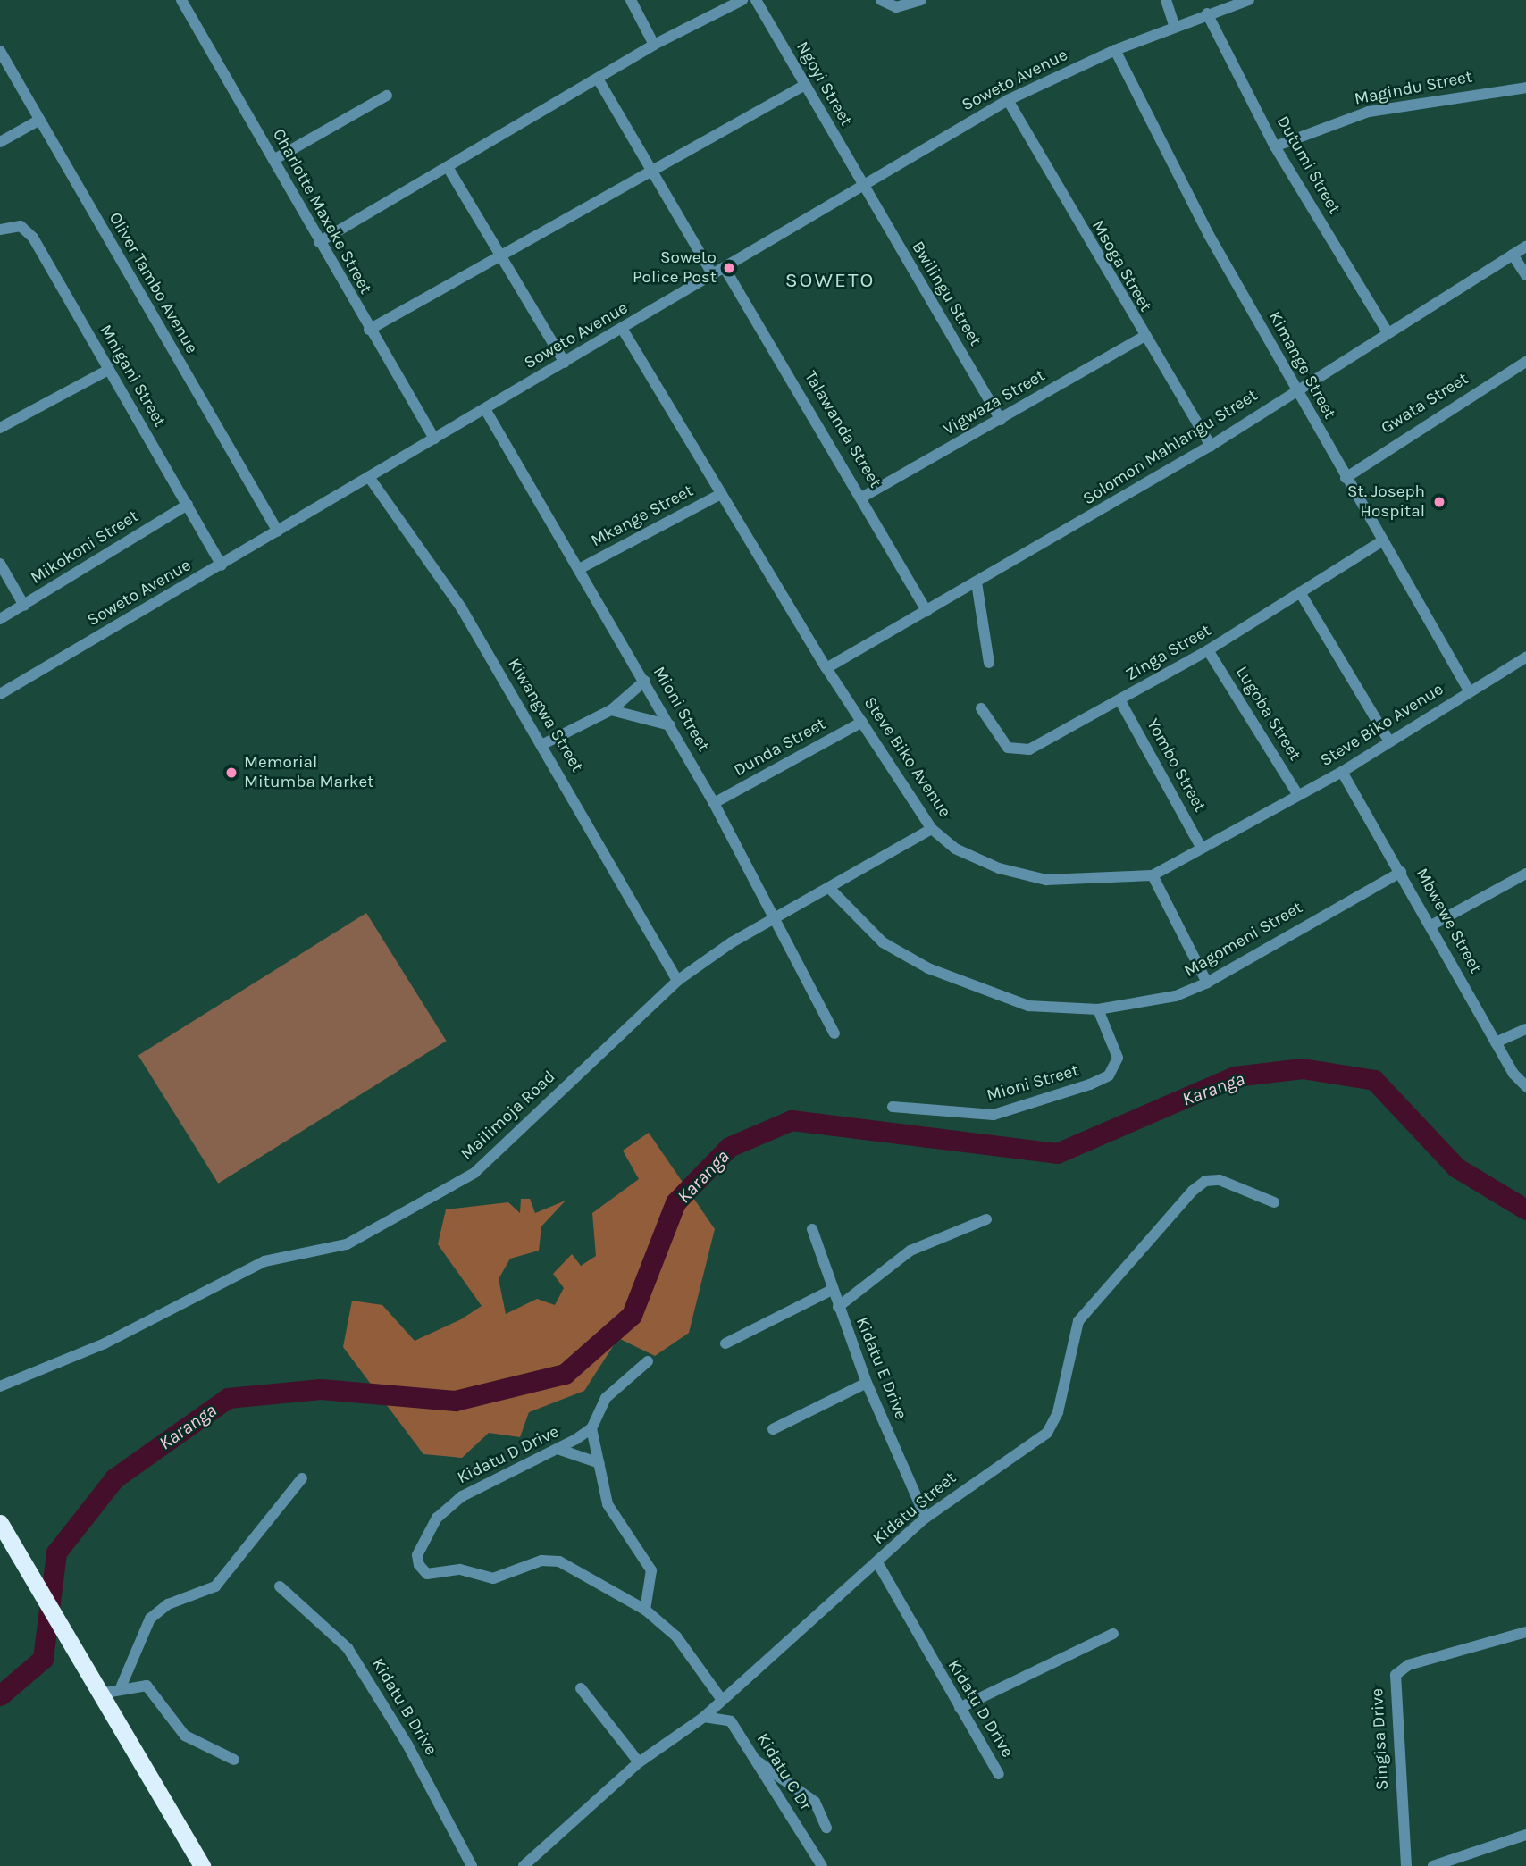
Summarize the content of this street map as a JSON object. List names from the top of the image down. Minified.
{"streets":{"street":["Soweto Avenue","Ngoyi Street","Magindu Street","Dutumi Street","Charlotte Maxeke Street","Msoga Street","Oliver Tambo Avenue","Bwilingu Street","Kimange Street","Mnigani Street","Vigwaza Street","Gwata Street","Talawanda Street","Solomon Mahlangu Street","Mkange Street","Mikokoni Street","Zinga Street","Mioni Street","Lugoba Street","Kiwangwa Street","Steve Biko Avenue","Dunda Street","Yombo Street","Mbwewe Street","Magomeni Street","Mailimoja Road","Kidatu E Drive","Kidatu D Drive","Kidatu Street","Kidatu B Drive","Singisa Drive","Kidatu C Dr"]},"crossings":[["Soweto Avenue","Ngoyi Street"],["Soweto Avenue","Dutumi Street"],["Soweto Avenue","Charlotte Maxeke Street"],["Soweto Avenue","Msoga Street"],["Soweto Avenue","Oliver Tambo Avenue"],["Soweto Avenue","Bwilingu Street"],["Soweto Avenue","Kimange Street"],["Soweto Avenue","Mnigani Street"],["Soweto Avenue","Talawanda Street"],["Soweto Avenue","Mioni Street"],["Soweto Avenue","Kiwangwa Street"],["Soweto Avenue","Steve Biko Avenue"],["Ngoyi Street","Bwilingu Street"],["Magindu Street","Dutumi Street"],["Dutumi Street","Solomon Mahlangu Street"],["Msoga Street","Vigwaza Street"],["Msoga Street","Solomon Mahlangu Street"],["Bwilingu Street","Vigwaza Street"],["Kimange Street","Gwata Street"],["Kimange Street","Solomon Mahlangu Street"],["Kimange Street","Zinga Street"],["Kimange Street","Steve Biko Avenue"],["Mnigani Street","Mikokoni Street"],["Vigwaza Street","Talawanda Street"],["Talawanda Street","Solomon Mahlangu Street"],["Solomon Mahlangu Street","Steve Biko Avenue"],["Mkange Street","Mioni Street"],["Mkange Street","Steve Biko Avenue"],["Zinga Street","Lugoba Street"],["Zinga Street","Yombo Street"],["Mioni Street","Dunda Street"],["Mioni Street","Magomeni Street"],["Mioni Street","Mailimoja Road"],["Lugoba Street","Steve Biko Avenue"],["Kiwangwa Street","Mailimoja Road"],["Steve Biko Avenue","Dunda Street"],["Steve Biko Avenue","Yombo Street"],["Steve Biko Avenue","Mbwewe Street"],["Steve Biko Avenue","Mailimoja Road"],["Mbwewe Street","Magomeni Street"],["Magomeni Street","Mailimoja Road"],["Kidatu E Drive","Kidatu Street"],["Kidatu D Drive","Kidatu Street"],["Kidatu Street","Kidatu C Dr"]],"districts":["SOWETO"],"water":["Karanga"],"places":["Soweto Police Post","St. Joseph Hospital","Memorial Mitumba Market"]}
